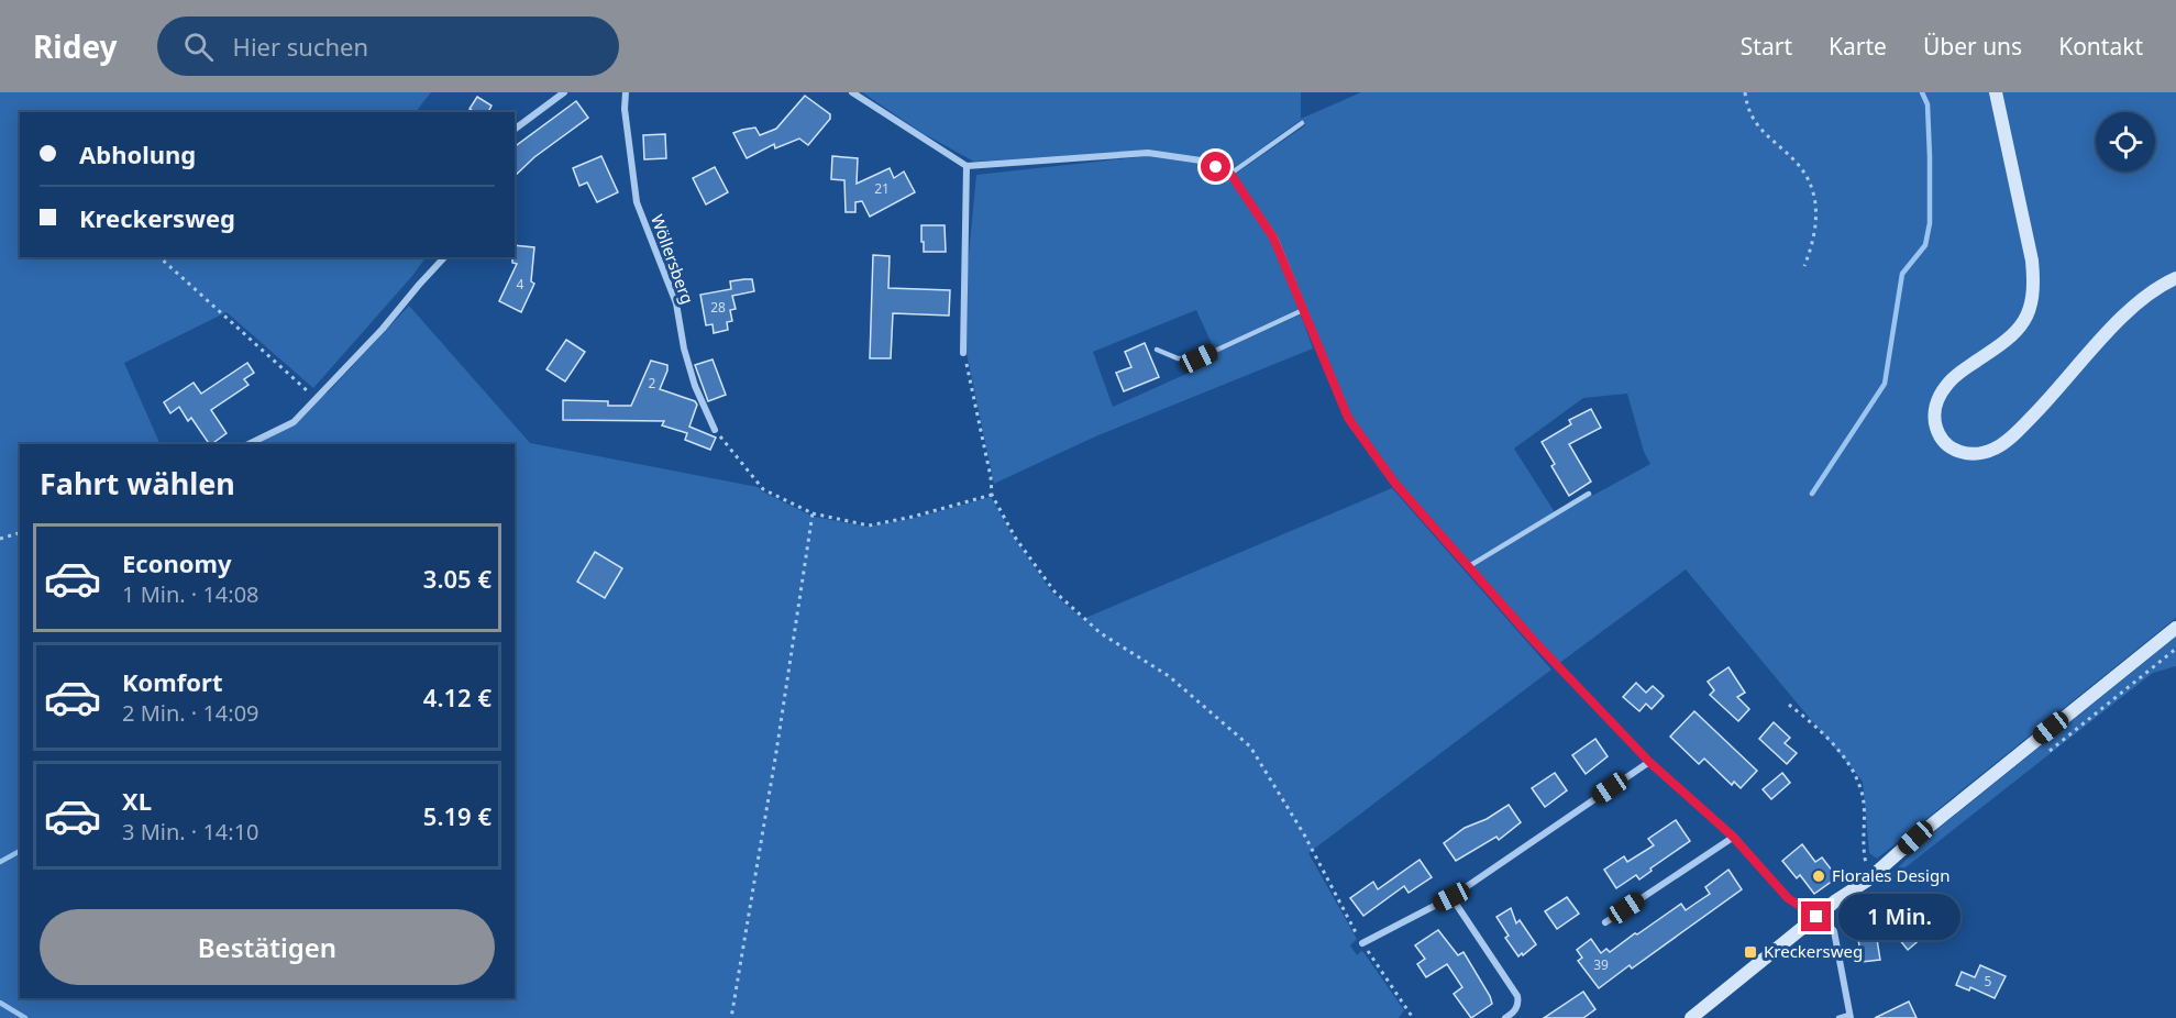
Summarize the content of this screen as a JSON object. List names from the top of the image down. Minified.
{"streets":{"street":["Wöllersberg"]},"places":{"other":["Florales Design"],"transit":["Kreckersweg"]},"house_numbers":["21","4","28","2","39","5"],"page":{"header":"Ridey","search":"Hier suchen","nav":["Start","Karte","Über uns","Kontakt"],"banner":["Abholung","Kreckersweg"],"heading":"Fahrt wählen","list":[{"name":"Economy","note":"1 Min. · 14:08","value":"3.05 €"},{"name":"Komfort","note":"2 Min. · 14:09","value":"4.12 €"},{"name":"XL","note":"3 Min. · 14:10","value":"5.19 €"}],"bubble":"1 Min.","buttons":"Bestätigen"}}
